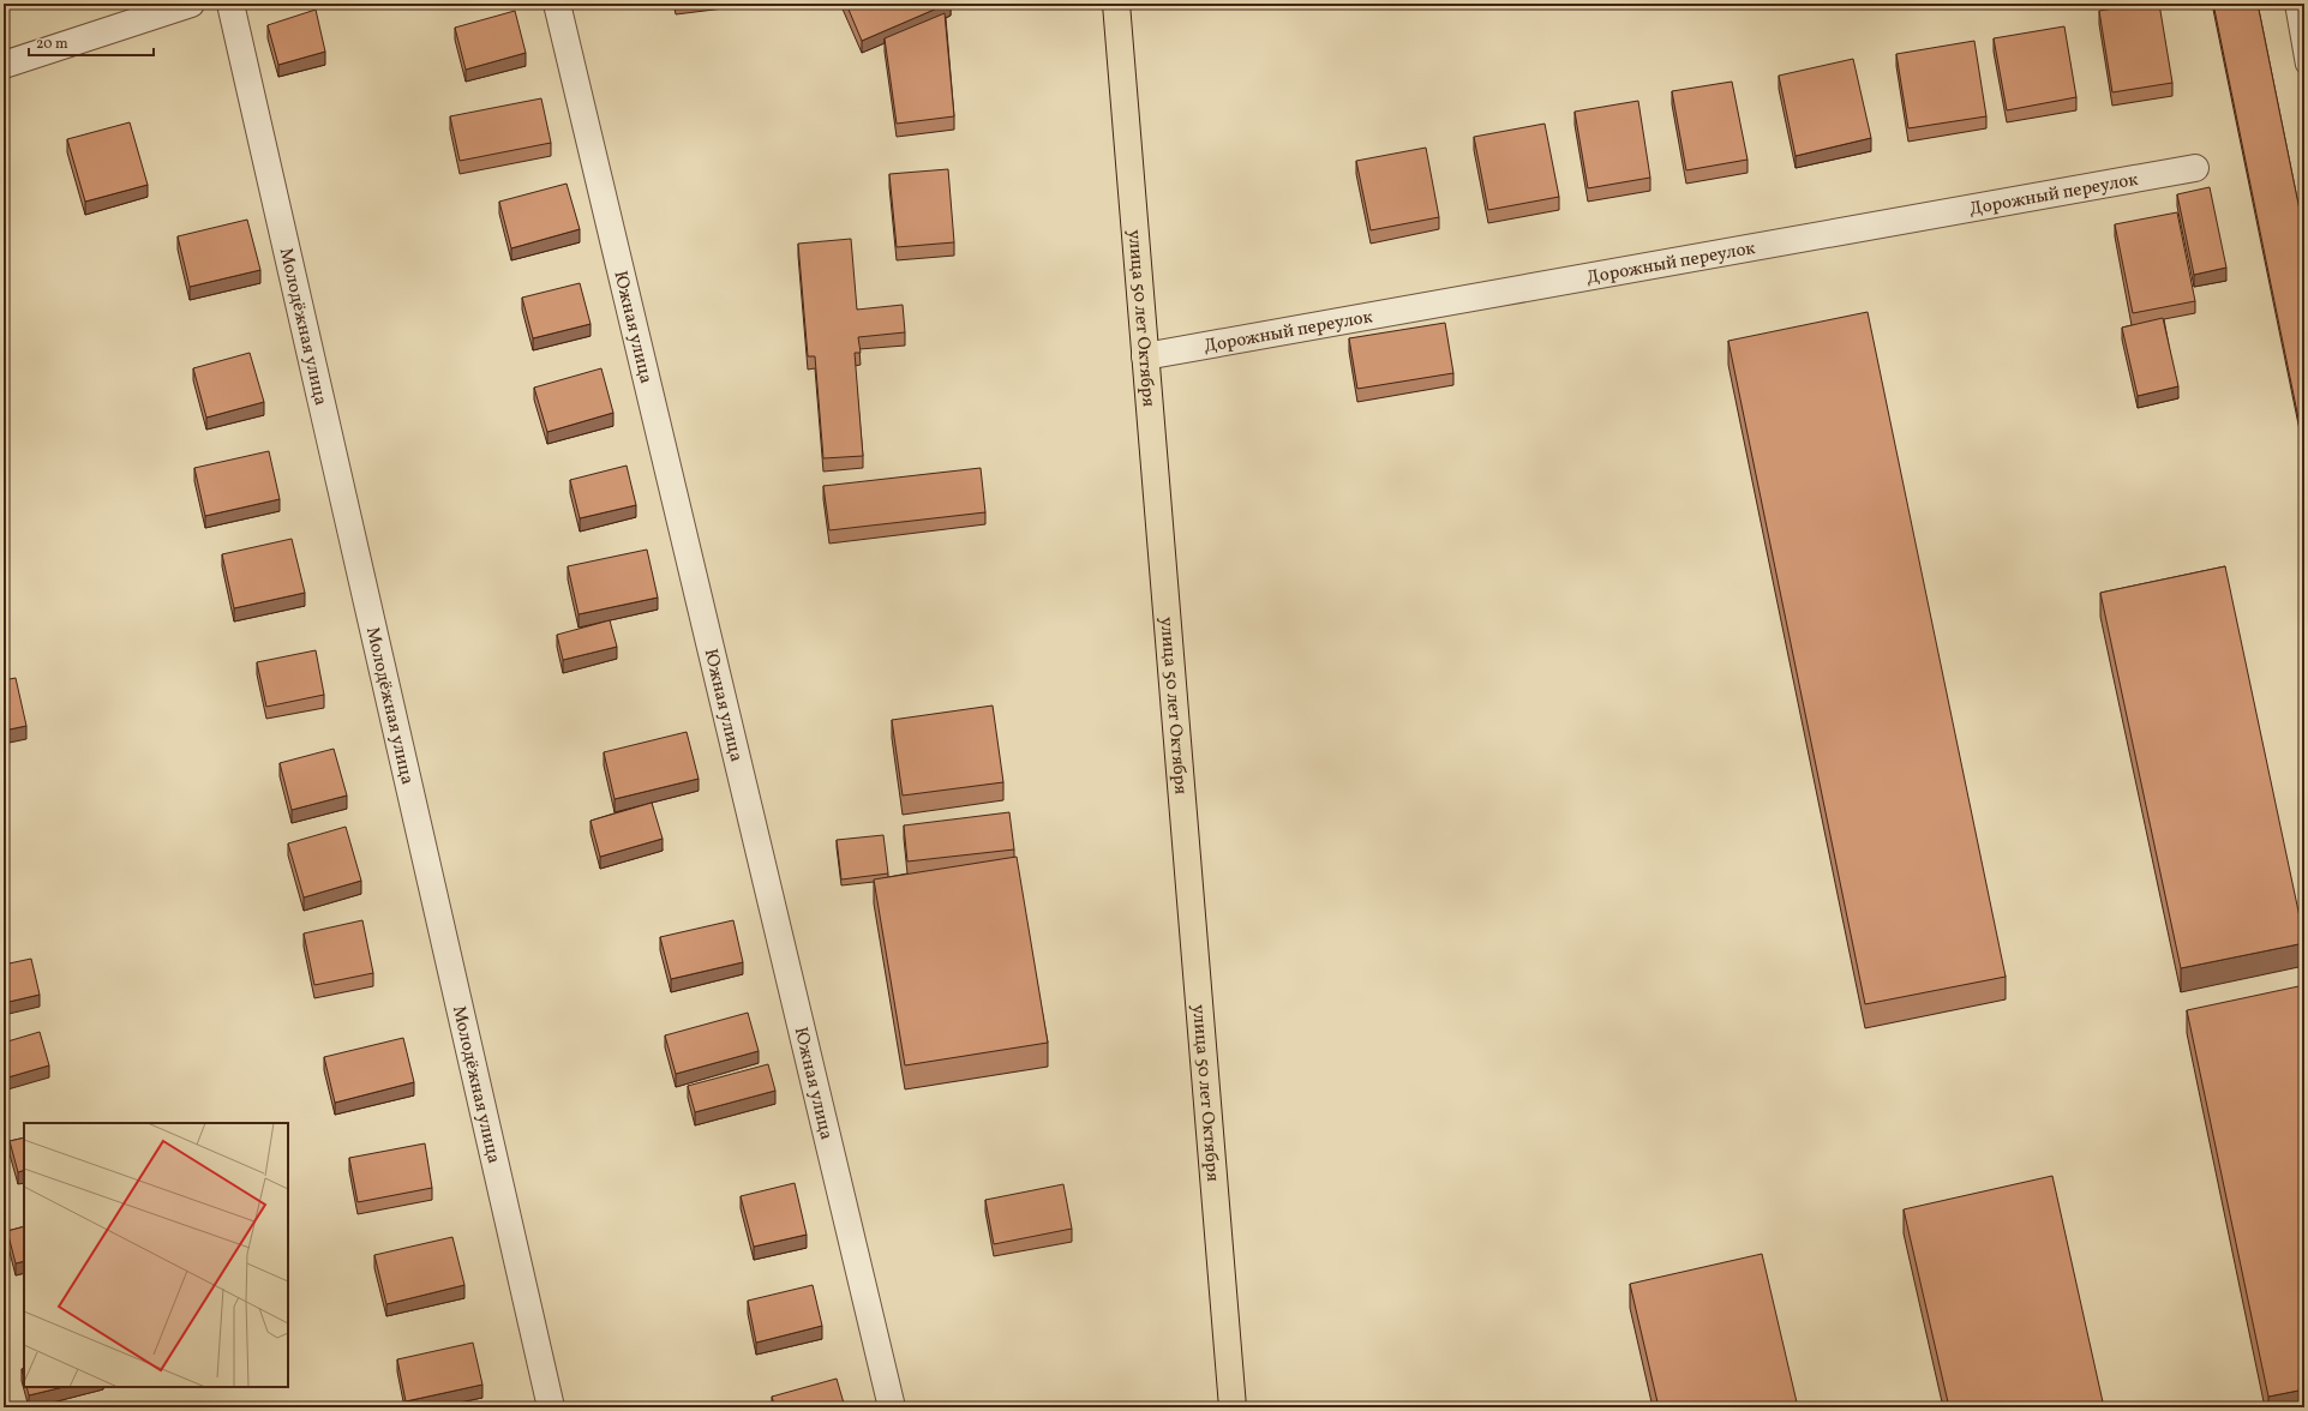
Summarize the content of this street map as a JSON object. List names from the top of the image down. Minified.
{"streets":{"main road":["улица 50 лет Октября"],"street":["Дорожный переулок","Молодёжная улица","Южная улица"]},"crossings":[["Дорожный переулок","улица 50 лет Октября"]],"scale_bar":"20 m"}
